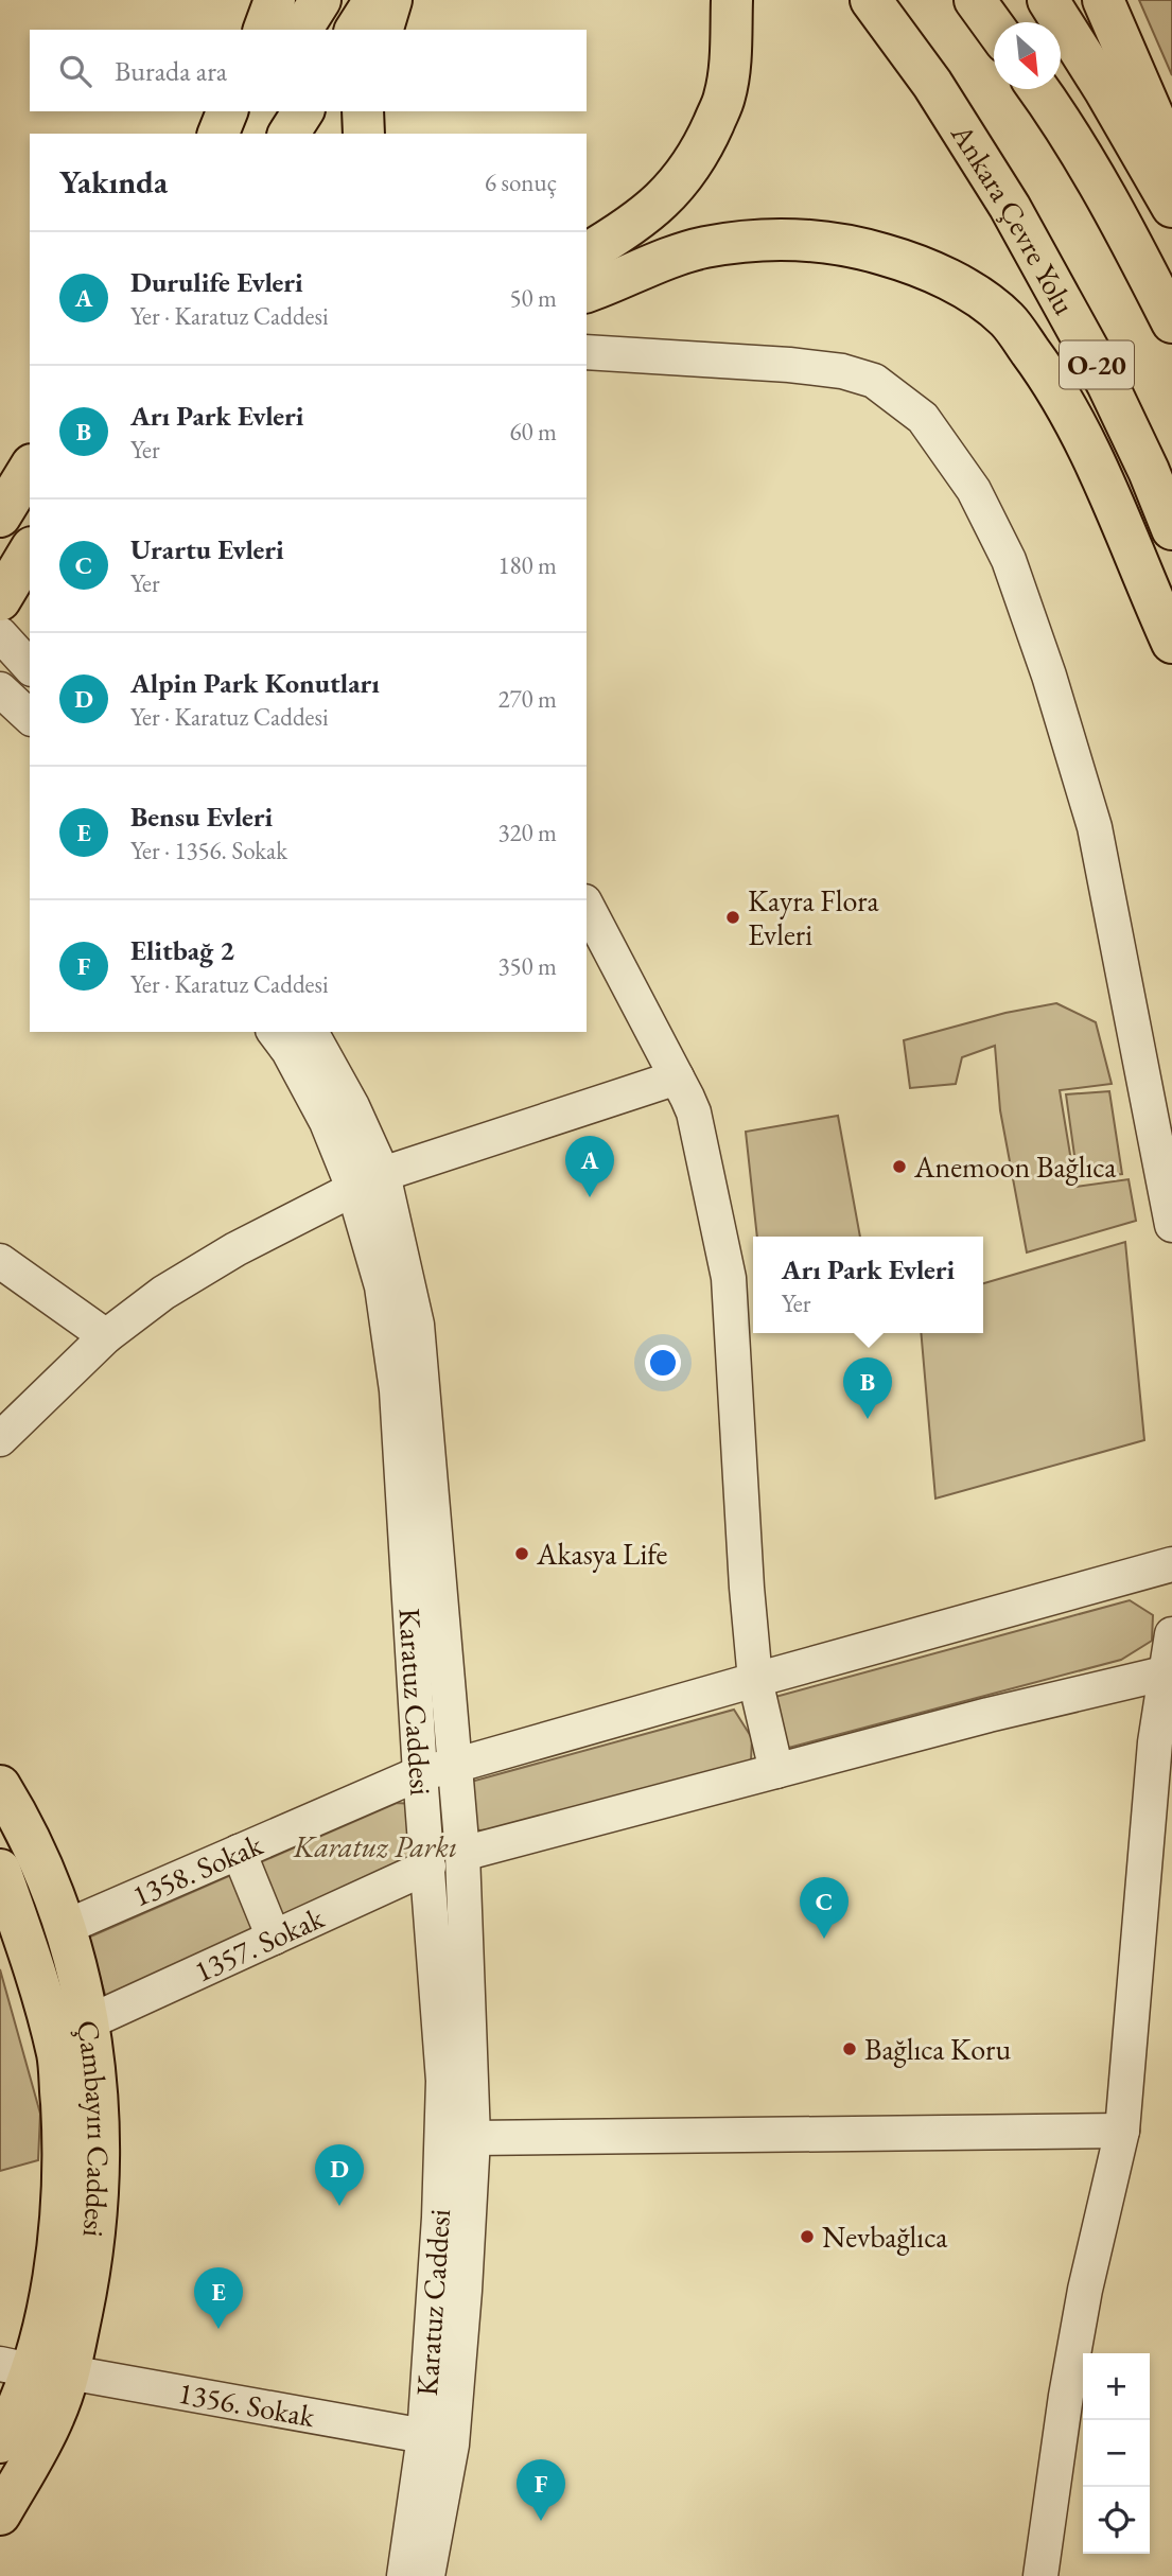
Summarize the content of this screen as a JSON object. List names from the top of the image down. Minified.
{"streets":{"main road":["Ankara Çevre Yolu","O-20","Çambayırı Caddesi"],"street":["Karatuz Caddesi","1358. Sokak","1357. Sokak","1356. Sokak"]},"crossings":[["Karatuz Caddesi","1358. Sokak"],["Karatuz Caddesi","1357. Sokak"],["Karatuz Caddesi","1356. Sokak"],["1358. Sokak","Çambayırı Caddesi"],["1357. Sokak","Çambayırı Caddesi"],["Çambayırı Caddesi","1356. Sokak"]],"parks":["Karatuz Parkı"],"places":["Kayra Flora Evleri","Anemoon Bağlıca","Akasya Life","Bağlıca Koru","Nevbağlıca"],"north":"bottom right","page":{"search":"Burada ara","heading":["Yakında","6 sonuç"],"list":[{"mark":"A","name":"Durulife Evleri","note":"Yer · Karatuz Caddesi","value":"50 m"},{"mark":"B","name":"Arı Park Evleri","note":"Yer","value":"60 m"},{"mark":"C","name":"Urartu Evleri","note":"Yer","value":"180 m"},{"mark":"D","name":"Alpin Park Konutları","note":"Yer · Karatuz Caddesi","value":"270 m"},{"mark":"E","name":"Bensu Evleri","note":"Yer · 1356. Sokak","value":"320 m"},{"mark":"F","name":"Elitbağ 2","note":"Yer · Karatuz Caddesi","value":"350 m"}],"pins":["A","B","C","D","E","F"],"popup":["Arı Park Evleri","Yer"],"map_buttons":["+","−"]}}
